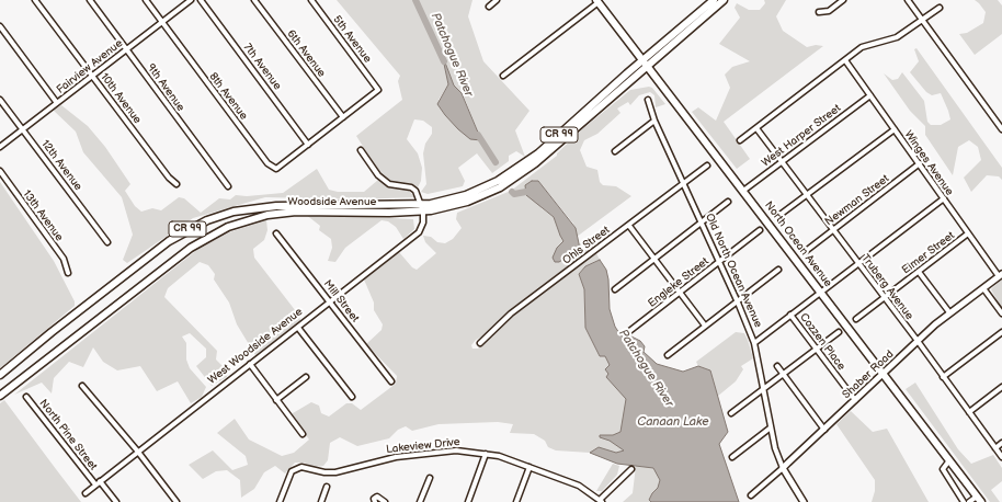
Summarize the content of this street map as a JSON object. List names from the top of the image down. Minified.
{"streets":{"main road":["CR 99","Woodside Avenue","North Ocean Avenue"],"street":["5th Avenue","6th Avenue","Fairview Avenue","7th Avenue","9th Avenue","8th Avenue","10th Avenue","West Harper Street","Winges Avenue","12th Avenue","Newman Street","13th Avenue","Ohls Street","Eimer Street","Old North Ocean Avenue","Engleke Street","Truberg Avenue","Mill Street","Cozzen Place","West Woodside Avenue","Shaber Road","North Pine Street","Lakeview Drive"]},"crossings":[["5th Avenue","6th Avenue"],["Fairview Avenue","9th Avenue"],["Fairview Avenue","8th Avenue"],["Fairview Avenue","10th Avenue"],["Fairview Avenue","12th Avenue"],["7th Avenue","8th Avenue"],["CR 99","Woodside Avenue"],["CR 99","North Ocean Avenue"],["West Harper Street","Winges Avenue"],["West Harper Street","North Ocean Avenue"],["West Harper Street","Truberg Avenue"],["Winges Avenue","Newman Street"],["Winges Avenue","Eimer Street"],["Winges Avenue","Shaber Road"],["Newman Street","Truberg Avenue"],["Woodside Avenue","North Ocean Avenue"],["Woodside Avenue","West Woodside Avenue"],["North Ocean Avenue","Shaber Road"],["Ohls Street","Old North Ocean Avenue"],["Eimer Street","Truberg Avenue"],["Old North Ocean Avenue","Engleke Street"],["Old North Ocean Avenue","Shaber Road"],["Truberg Avenue","Shaber Road"],["Mill Street","West Woodside Avenue"],["Cozzen Place","Shaber Road"],["West Woodside Avenue","North Pine Street"]],"water":["Patchogue River","Canaan Lake"]}
